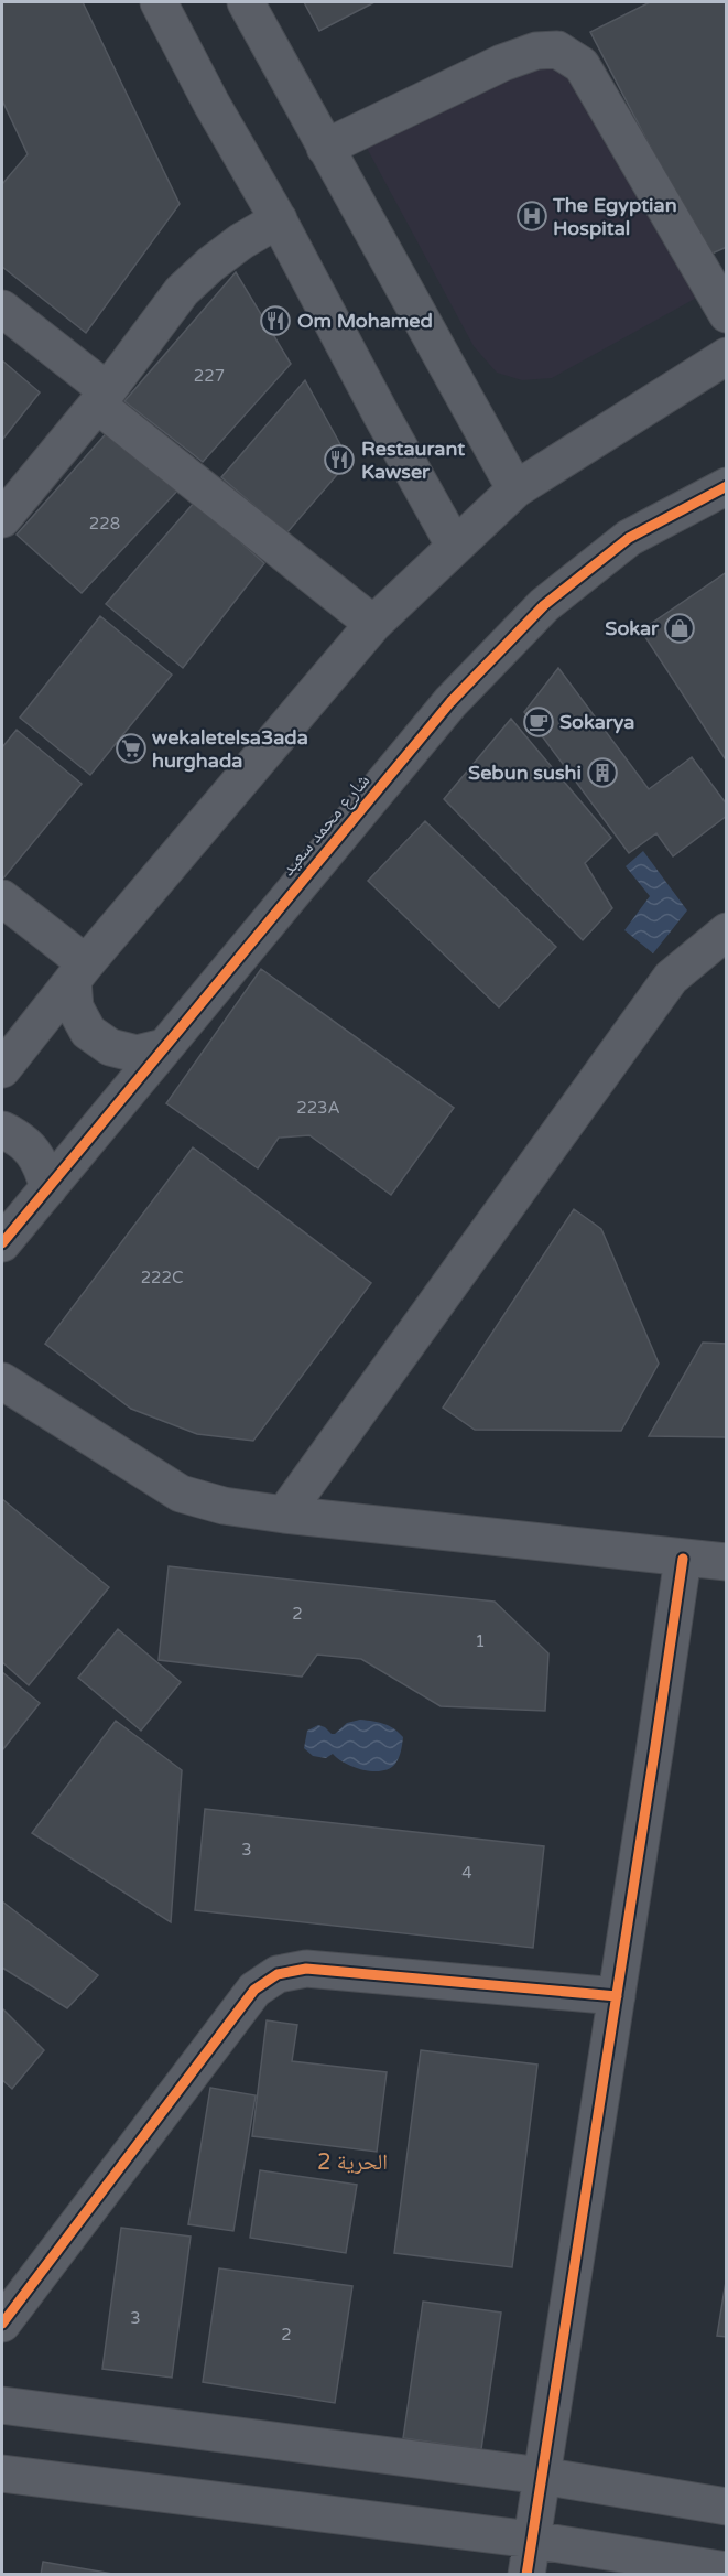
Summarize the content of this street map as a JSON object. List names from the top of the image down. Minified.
{"streets":{"street":["شارع محمد سعيد"]},"districts":["الحرية 2"],"places":{"hospital":["The Egyptian Hospital"],"restaurant":["Om Mohamed","Restaurant Kawser"],"shop":["Sokar"],"cafe":["Sokarya"],"supermarket":["wekaletelsa3ada hurghada"],"building":["Sebun sushi"]},"house_numbers":["227","228","223A","222C","2","1","3","4","3","2"]}
